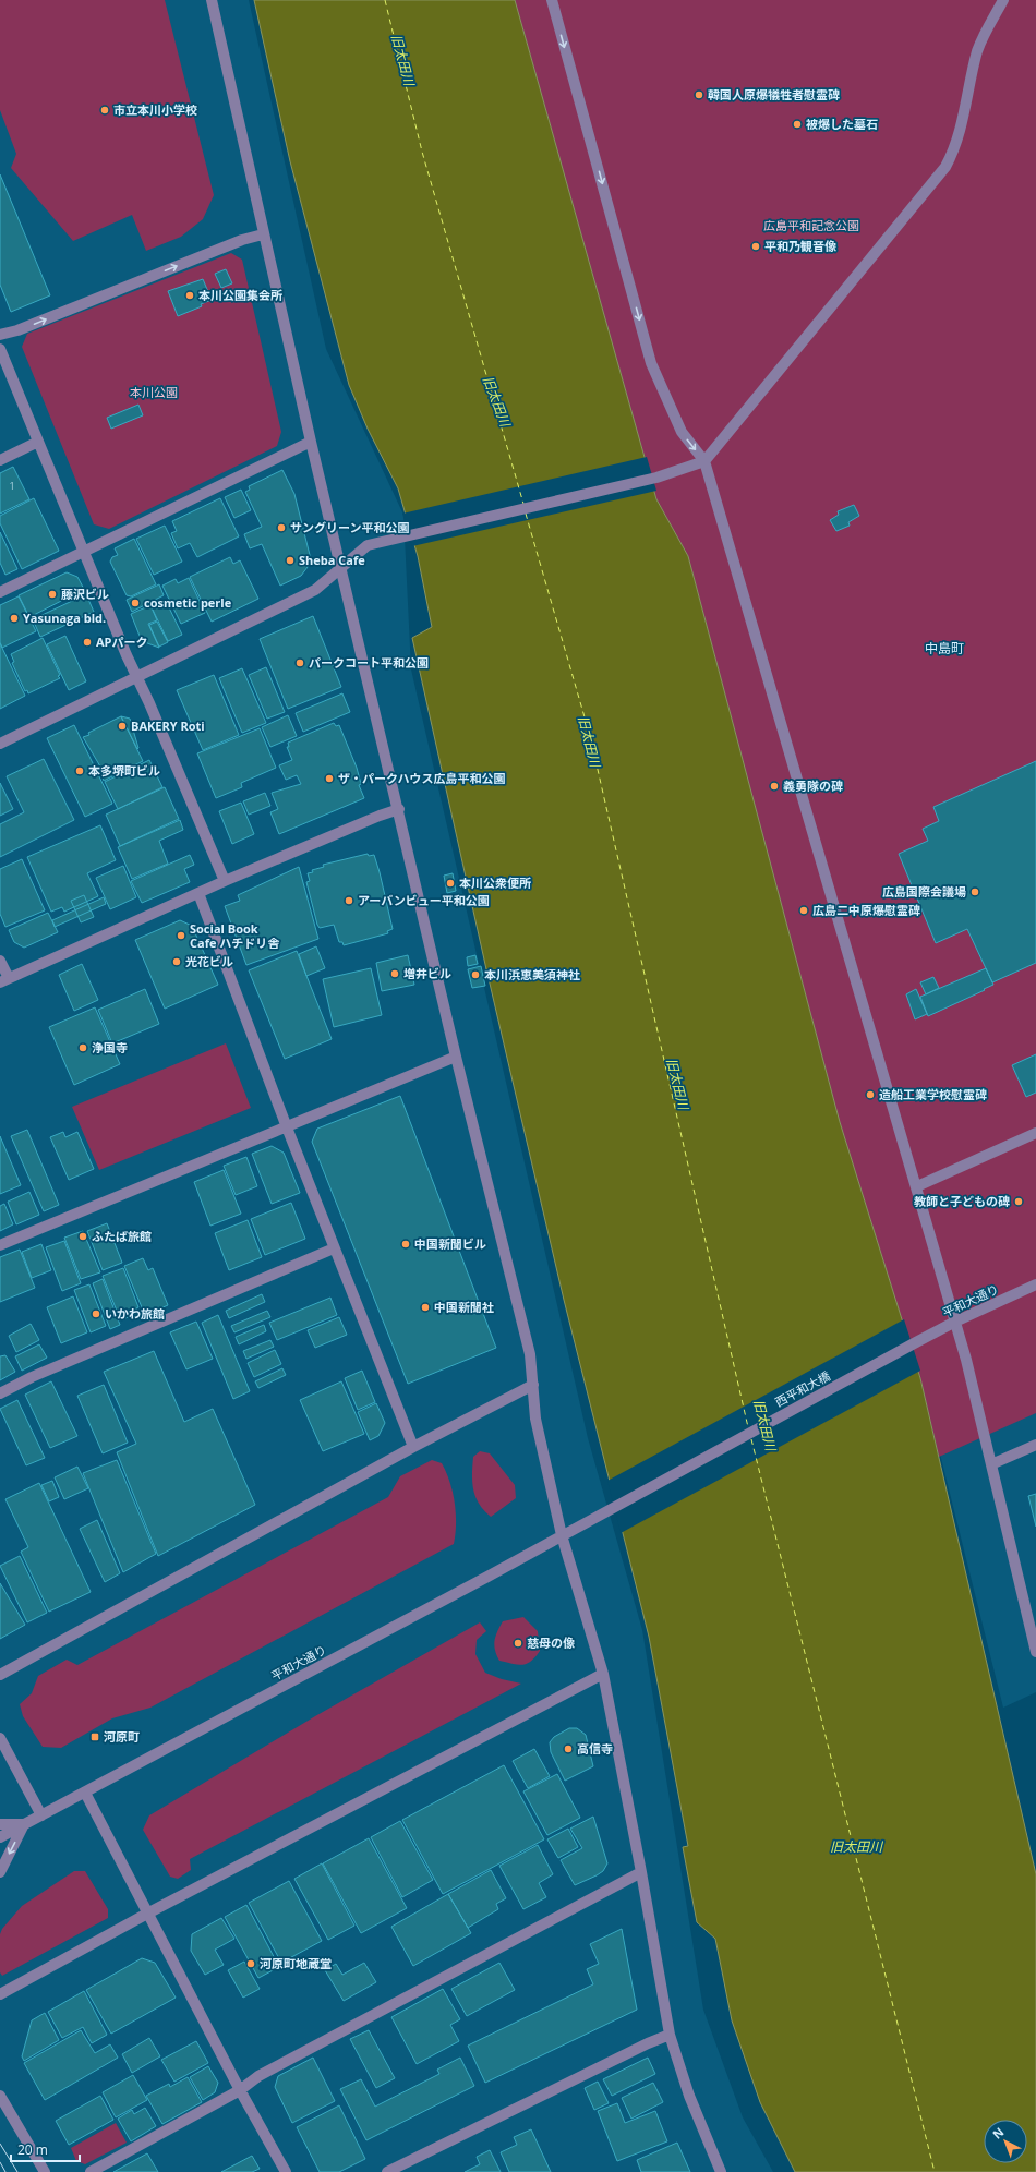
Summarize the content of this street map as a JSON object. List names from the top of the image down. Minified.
{"streets":{"street":["平和大通り","西平和大橋"]},"crossings":[["平和大通り","西平和大橋"]],"districts":["中島町"],"water":["旧太田川"],"parks":["広島平和記念公園","本川公園"],"places":{"other":["韓国人原爆犠牲者慰霊碑","市立本川小学校","被爆した墓石","平和乃観音像","本川公園集会所","サングリーン平和公園","Sheba Cafe","藤沢ビル","cosmetic perle","Yasunaga bld.","APパーク","パークコート平和公園","BAKERY Roti","本多堺町ビル","ザ・パークハウス広島平和公園","義勇隊の碑","本川公衆便所","広島国際会議場","アーバンビュー平和公園","広島二中原爆慰霊碑","Social Book Cafe ハチドリ舎","光花ビル","増井ビル","本川浜恵美須神社","浄国寺","造船工業学校慰霊碑","教師と子どもの碑","ふたば旅館","中国新聞ビル","中国新聞社","いかわ旅館","慈母の像","高信寺","河原町地蔵堂"],"transit":["河原町"]},"house_numbers":["1"],"scale_bar":"20 m","north":"top left"}
